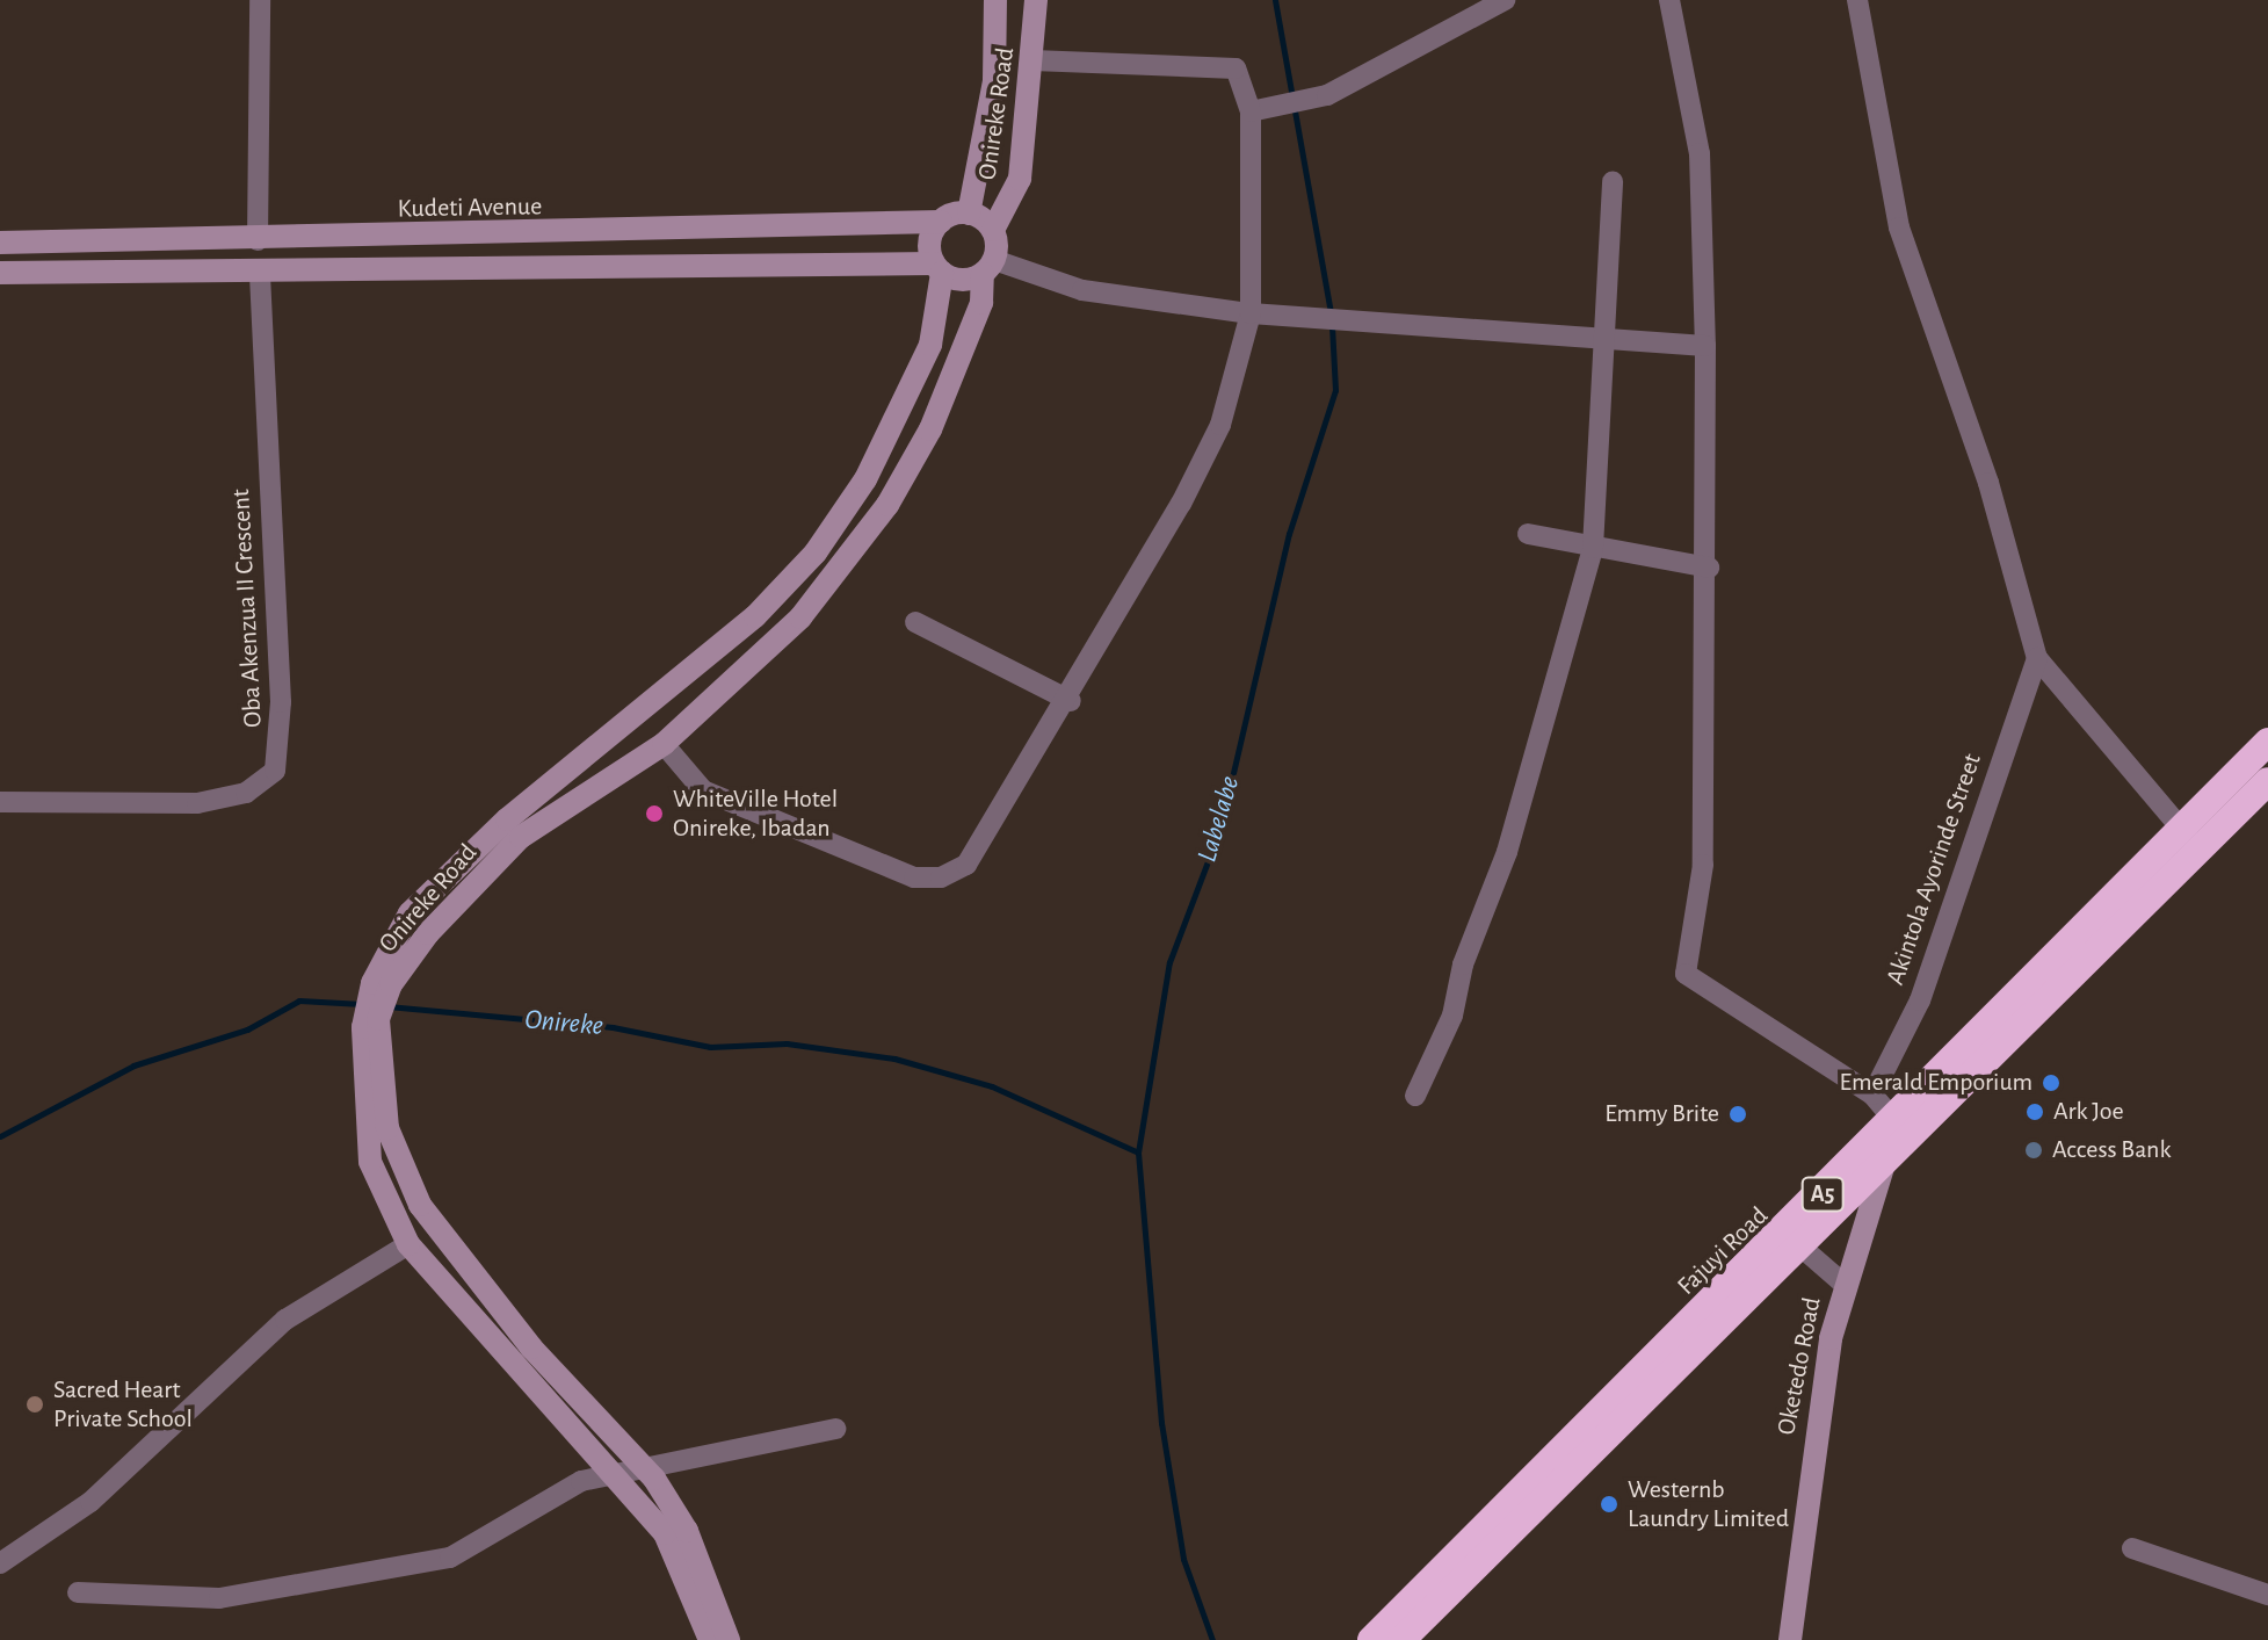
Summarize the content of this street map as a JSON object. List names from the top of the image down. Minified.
{"streets":{"highway":["A5","Fajuyi Road"],"main road":["Onireke Road","Kudeti Avenue","Oketedo Road"],"street":["Oba Akenzua II Crescent","Akintola Ayorinde Street"]},"crossings":[["Onireke Road","Kudeti Avenue"],["Fajuyi Road","Oketedo Road"]],"water":["Labelabe","Onireke"],"places":["WhiteVille Hotel Onireke, Ibadan","Emerald Emporium","Ark Joe","Emmy Brite","Access Bank","Sacred Heart Private School","Westernb Laundry Limited"]}
